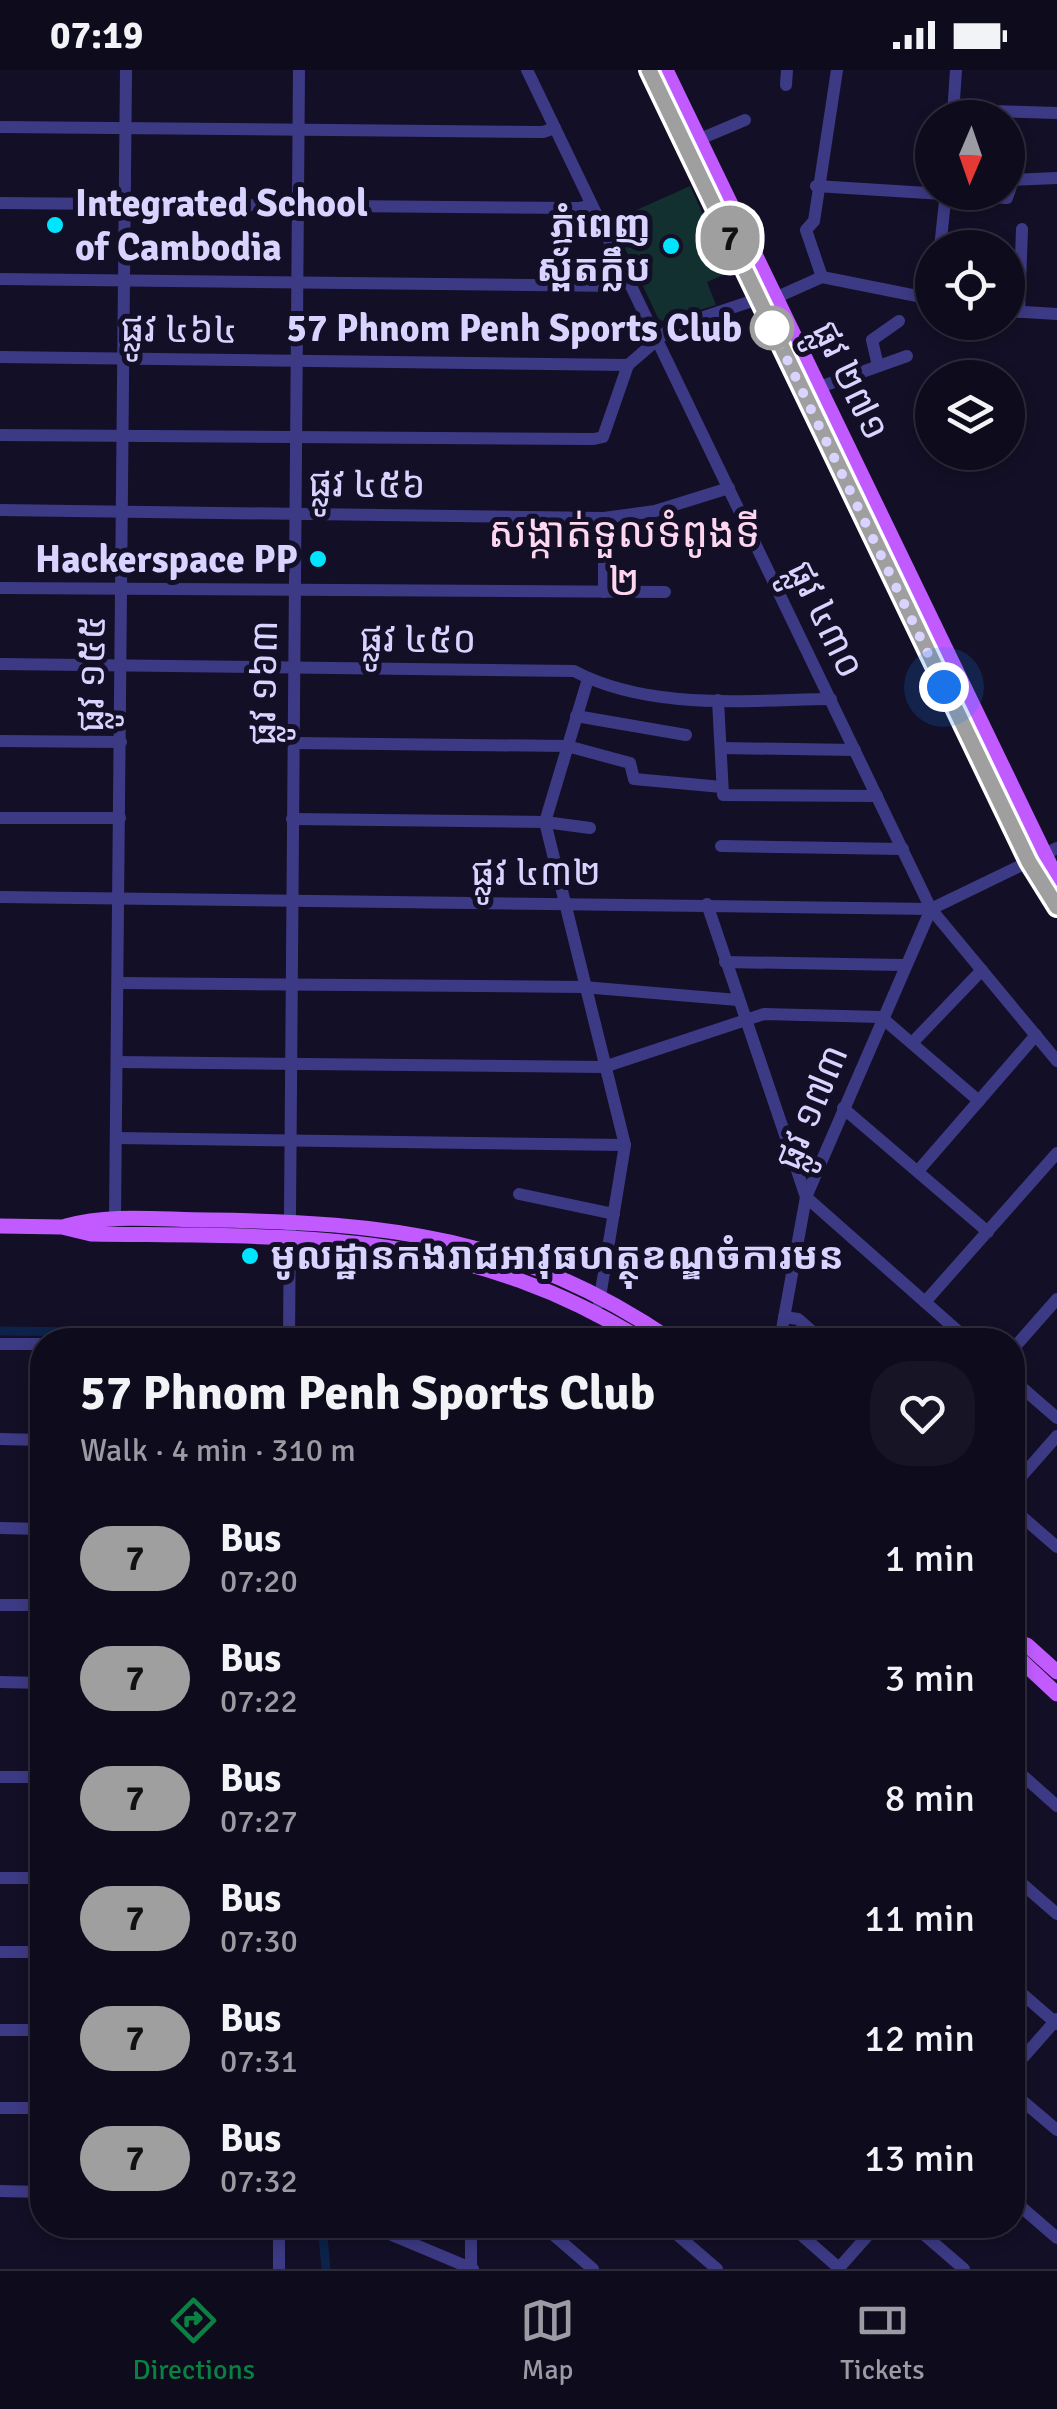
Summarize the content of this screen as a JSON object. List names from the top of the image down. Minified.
{"streets":{"main road":["ផ្លូវ ២៧១"],"street":["ផ្លូវ ៤៦៤","ផ្លូវ ៤៥៦","ផ្លូវ ៤៣០","ផ្លូវ ៤៥០","ផ្លូវ ១៥៥","ផ្លូវ ១៦៣","ផ្លូវ ៤៣២","ផ្លូវ ១៧៣"]},"crossings":[["ផ្លូវ ៤៦៤","ផ្លូវ ១៥៥"],["ផ្លូវ ៤៦៤","ផ្លូវ ១៦៣"],["ផ្លូវ ២៧១","ផ្លូវ ៤៣២"],["ផ្លូវ ៤៥៦","ផ្លូវ ៤៣០"],["ផ្លូវ ៤៥៦","ផ្លូវ ១៥៥"],["ផ្លូវ ៤៥៦","ផ្លូវ ១៦៣"],["ផ្លូវ ៤៣០","ផ្លូវ ៤៥០"],["ផ្លូវ ៤៣០","ផ្លូវ ៤៣២"],["ផ្លូវ ៤៣០","ផ្លូវ ១៧៣"],["ផ្លូវ ៤៥០","ផ្លូវ ១៥៥"],["ផ្លូវ ៤៥០","ផ្លូវ ១៦៣"],["ផ្លូវ ១៥៥","ផ្លូវ ៤៣២"],["ផ្លូវ ១៦៣","ផ្លូវ ៤៣២"],["ផ្លូវ ៤៣២","ផ្លូវ ១៧៣"]],"districts":["សង្កាត់ទួលទំពូងទី ២"],"places":["Integrated School of Cambodia","ភ្នំពេញ ស្ព័តក្លឹប","57 Phnom Penh Sports Club","Hackerspace PP","មូលដ្ឋានកងរាជអាវុធហត្ថុខណ្ឌចំការមន"],"lines":["bus line 7"],"north":"bottom","page":{"status":"07:19","on_map":"7","heading":["57 Phnom Penh Sports Club","Walk · 4 min · 310 m"],"list":[{"mark":"7","name":"Bus","note":"07:20","value":"1 min"},{"mark":"7","name":"Bus","note":"07:22","value":"3 min"},{"mark":"7","name":"Bus","note":"07:27","value":"8 min"},{"mark":"7","name":"Bus","note":"07:30","value":"11 min"},{"mark":"7","name":"Bus","note":"07:31","value":"12 min"},{"mark":"7","name":"Bus","note":"07:32","value":"13 min"}],"tabs":["Directions","Map","Tickets"]}}
